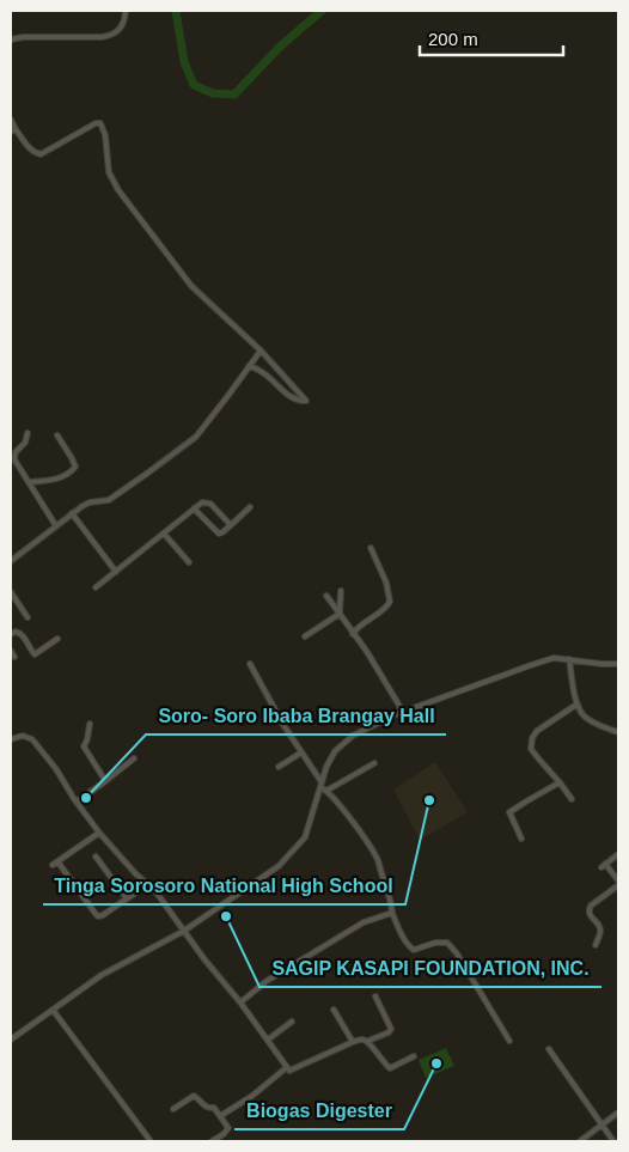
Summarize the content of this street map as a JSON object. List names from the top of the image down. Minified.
{"places":["Soro- Soro Ibaba Brangay Hall","Tinga Sorosoro National High School","SAGIP KASAPI FOUNDATION, INC.","Biogas Digester"],"scale_bar":"200 m"}
